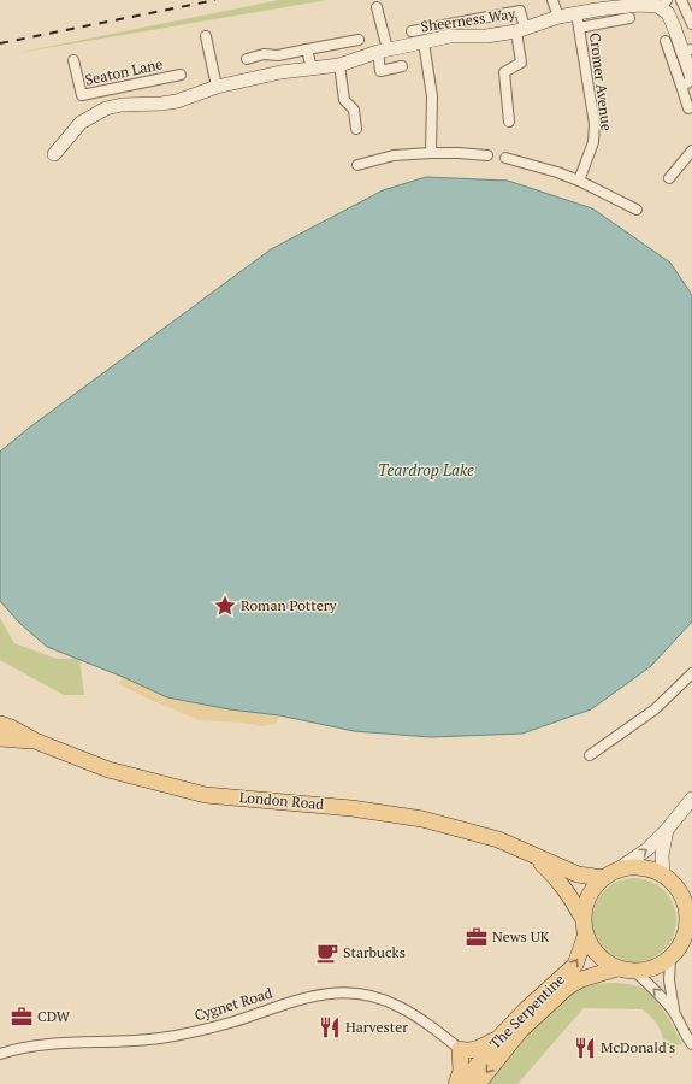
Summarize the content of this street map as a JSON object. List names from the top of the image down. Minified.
{"streets":{"main road":["London Road","The Serpentine"],"street":["Sheerness Way","Seaton Lane","Cromer Avenue","Cygnet Road"]},"crossings":[["Sheerness Way","Cromer Avenue"],["London Road","The Serpentine"]],"water":["Teardrop Lake"],"places":{"place":["Roman Pottery"],"office":["News UK","CDW"],"cafe":["Starbucks"],"restaurant":["Harvester","McDonald's"]}}
